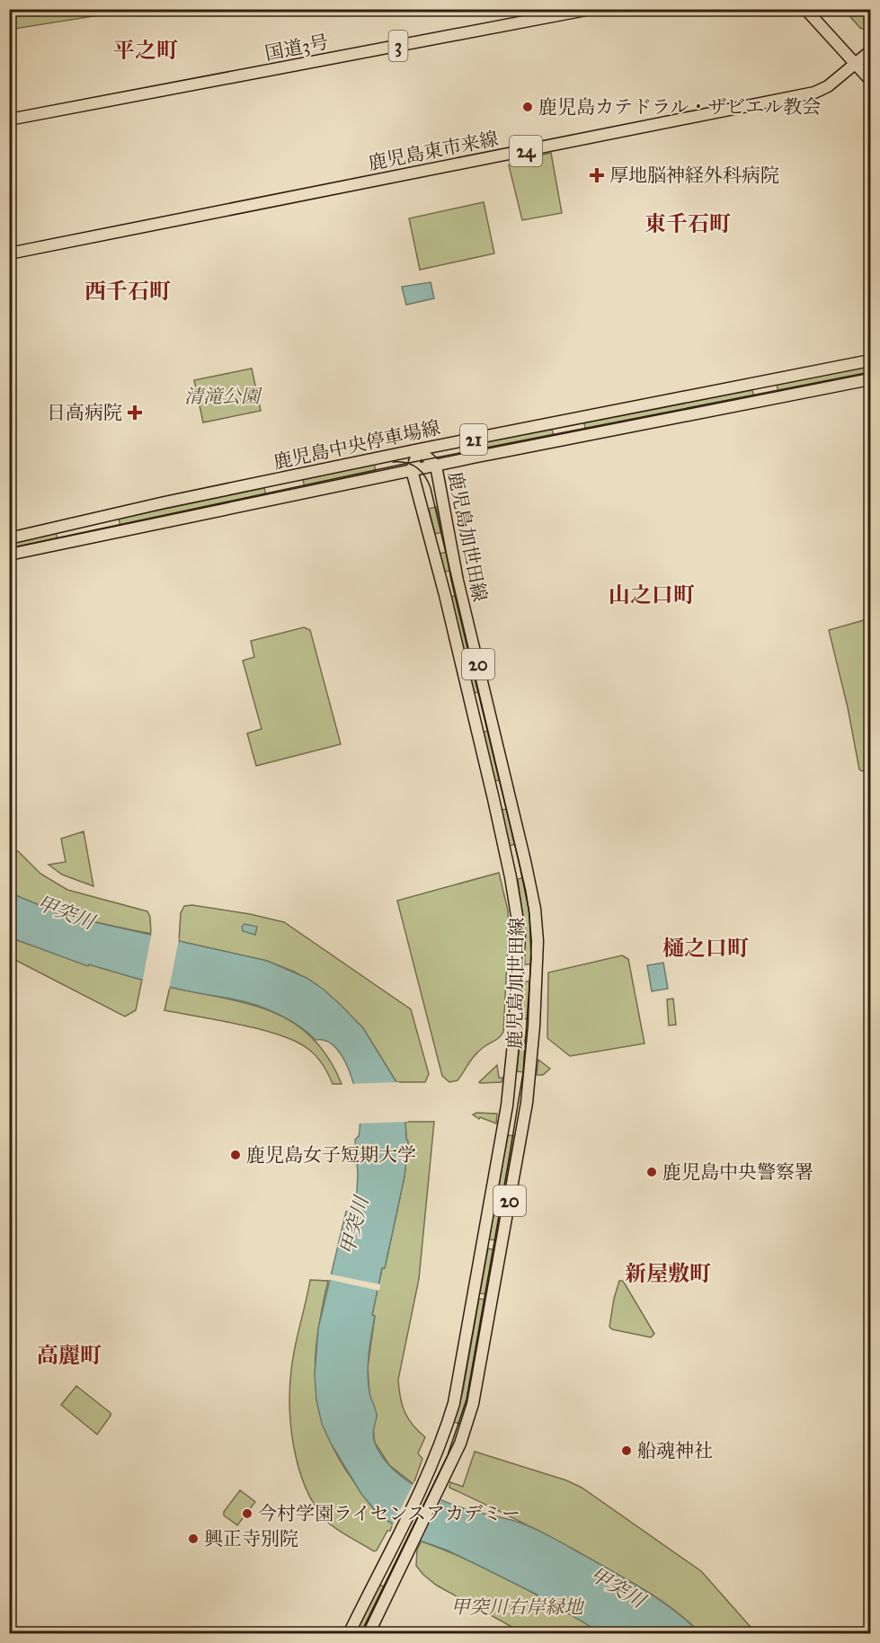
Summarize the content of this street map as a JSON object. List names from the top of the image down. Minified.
{"streets":{"main road":["3","国道3号","鹿児島東市来線","24","21","鹿児島中央停車場線","鹿児島加世田線","20"]},"crossings":[["鹿児島中央停車場線","鹿児島加世田線"]],"districts":["平之町","東千石町","西千石町","山之口町","樋之口町","新屋敷町","高麗町"],"water":["甲突川"],"parks":["清滝公園","甲突川右岸緑地"],"places":{"other":["鹿児島カテドラル・ザビエル教会","鹿児島女子短期大学","鹿児島中央警察署","船魂神社","今村学園ライセンスアカデミー","興正寺別院"],"health":["厚地脳神経外科病院","日高病院"]}}
